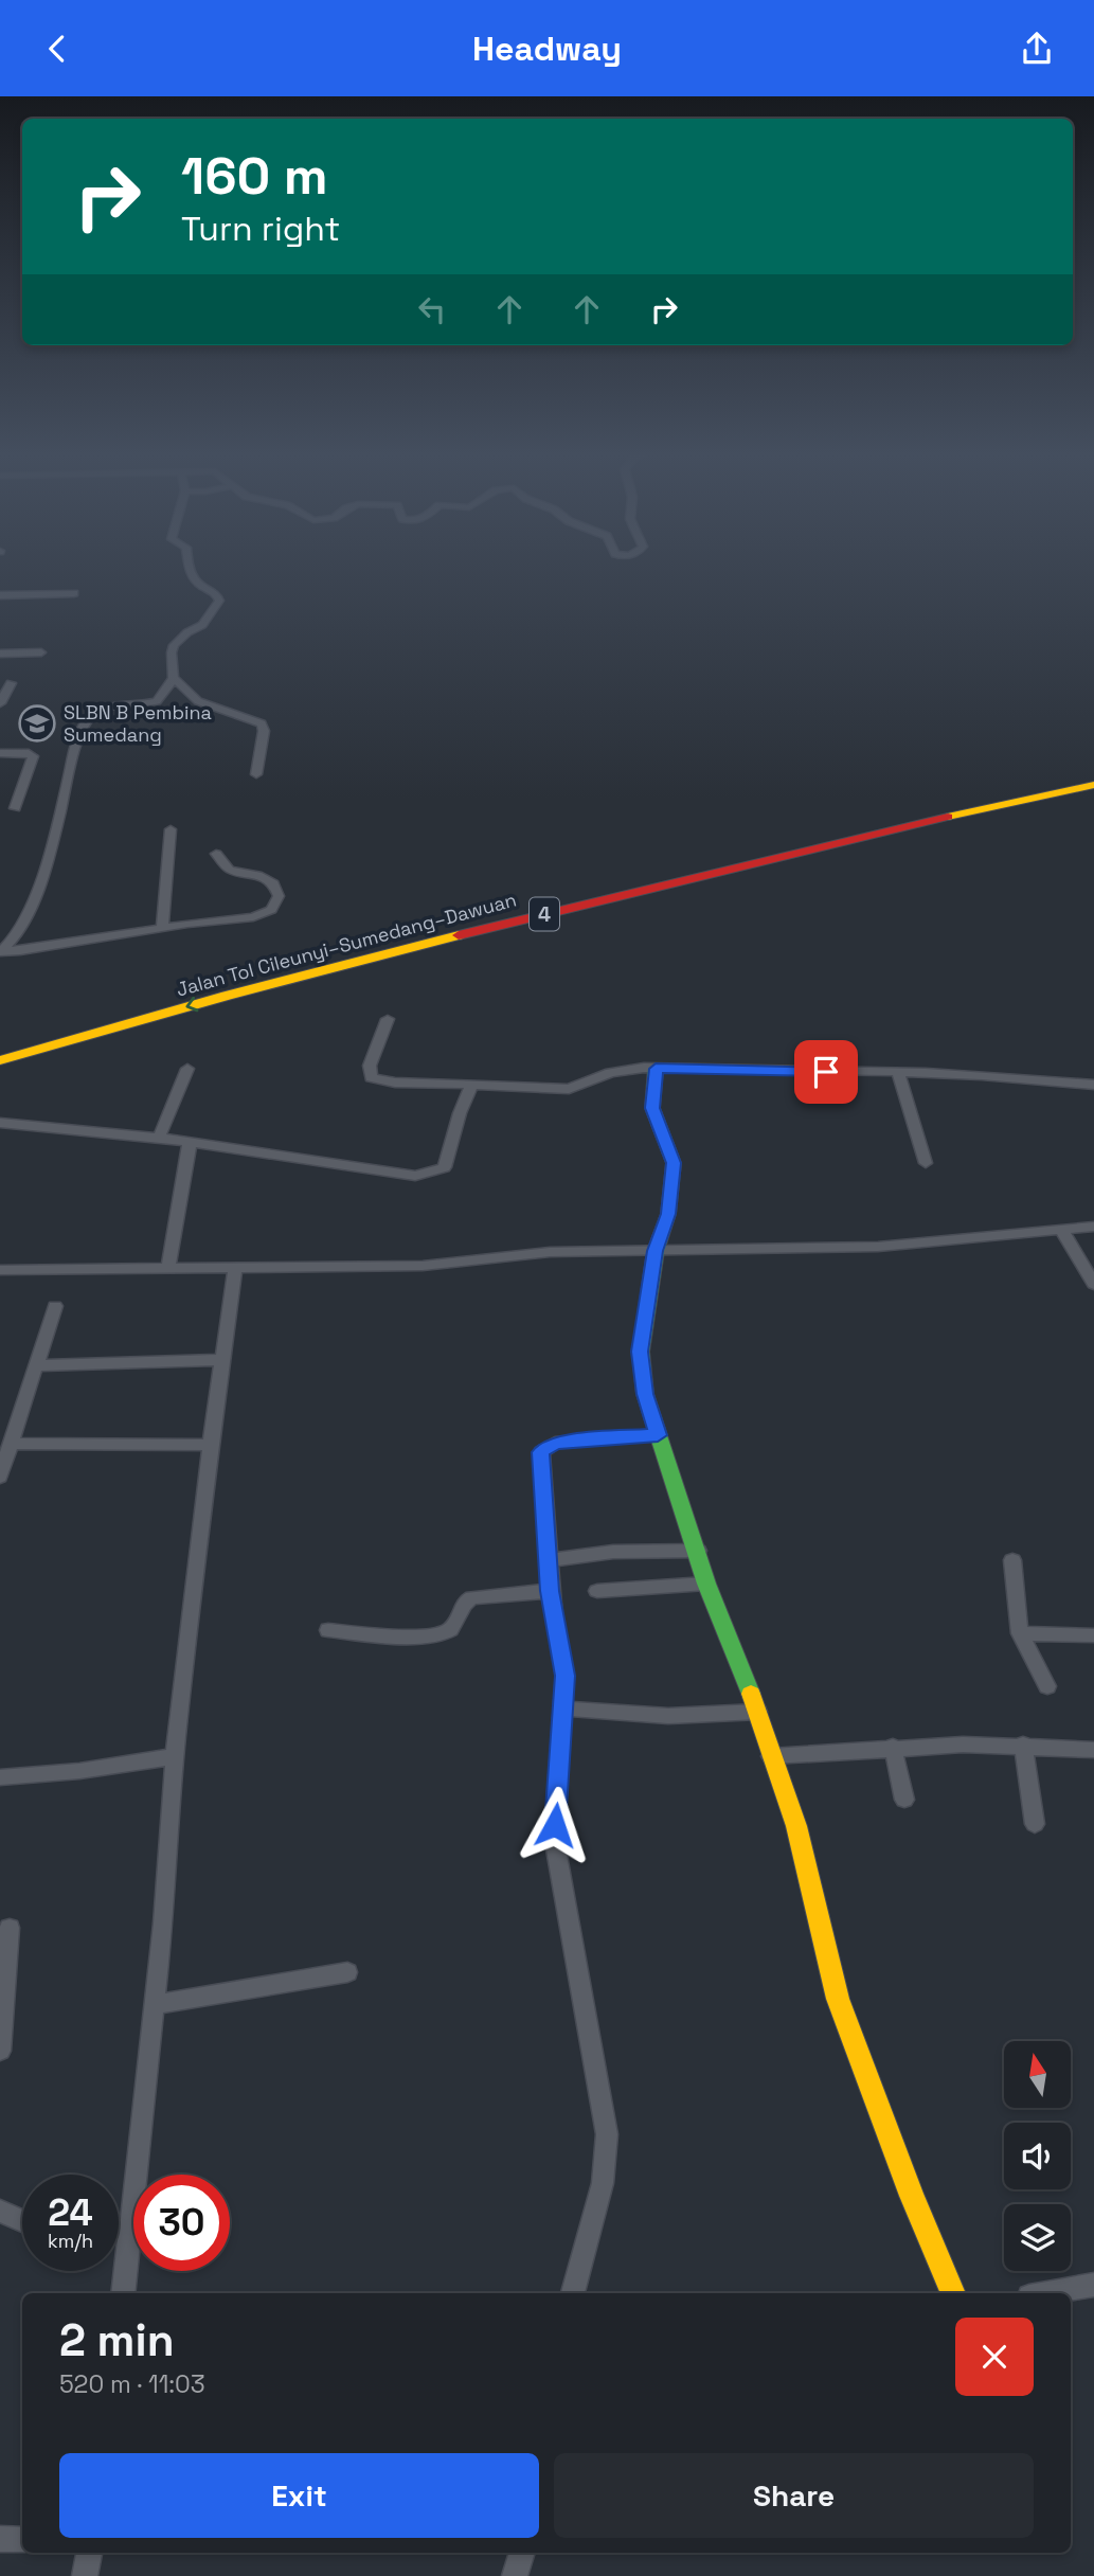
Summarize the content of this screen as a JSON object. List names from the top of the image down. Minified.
{"streets":{"main road":["4","Jalan Tol Cileunyi–Sumedang–Dawuan"]},"places":{"school or university":["SLBN B Pembina Sumedang"]},"north":"top","page":{"header":"Headway","turn":["160 m","Turn right"],"speed":"24 km/h","limit":"30","heading":["2 min","520 m · 11:03"],"buttons":["Exit","Share"]}}
